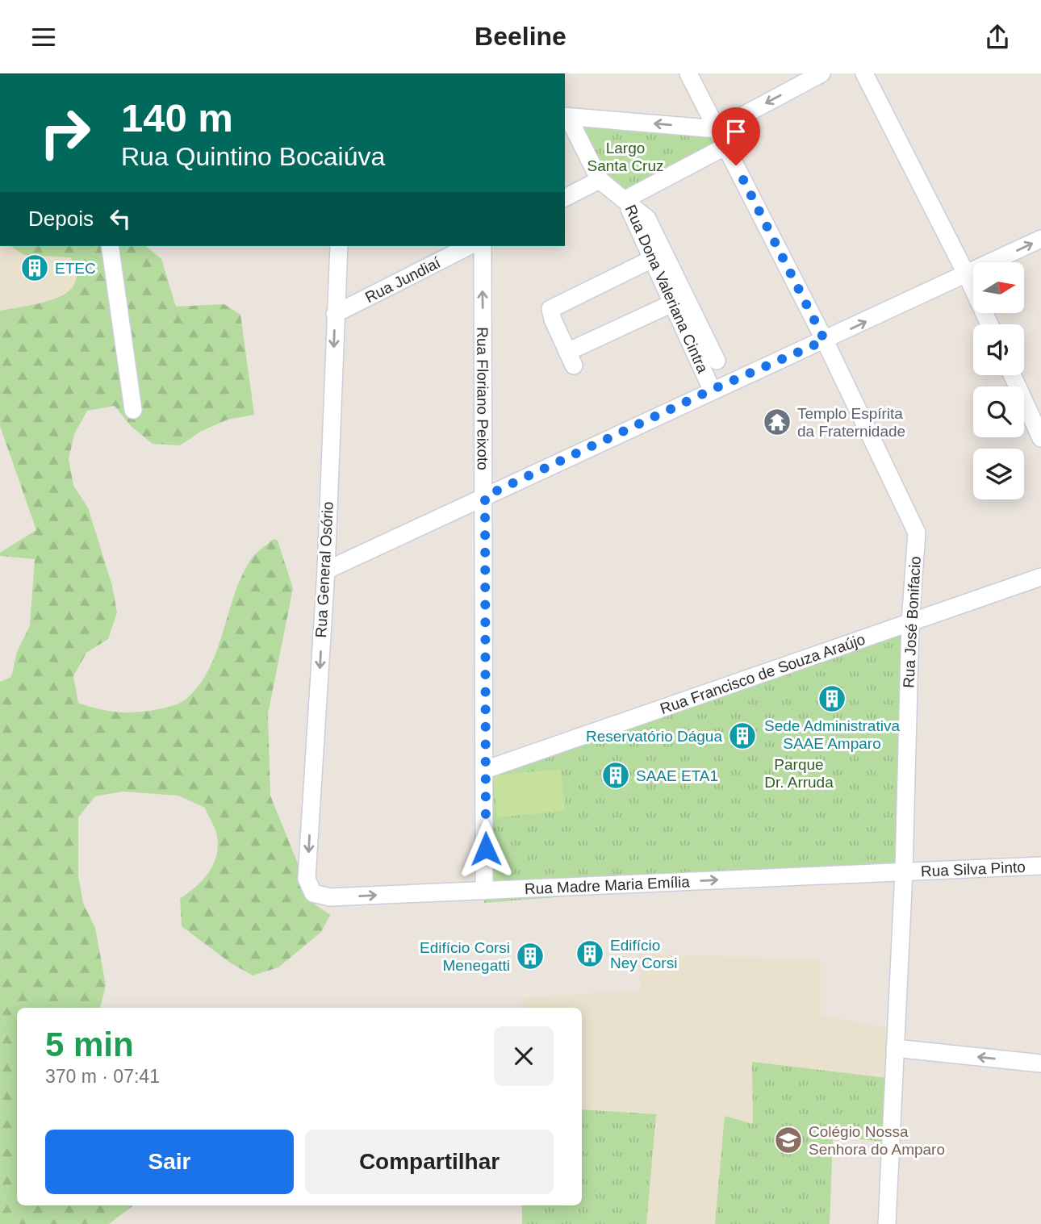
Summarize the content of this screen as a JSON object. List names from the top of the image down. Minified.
{"streets":{"street":["Rua Jundiaí","Rua Dona Valeriana Cintra","Rua Floriano Peixoto","Rua General Osório","Rua José Bonifacio","Rua Francisco de Souza Araújo","Rua Silva Pinto","Rua Madre Maria Emília"]},"crossings":[["Rua Jundiaí","Rua General Osório"],["Rua Floriano Peixoto","Rua Francisco de Souza Araújo"],["Rua Floriano Peixoto","Rua Madre Maria Emília"],["Rua General Osório","Rua Madre Maria Emília"],["Rua José Bonifacio","Rua Francisco de Souza Araújo"],["Rua José Bonifacio","Rua Silva Pinto"],["Rua José Bonifacio","Rua Madre Maria Emília"],["Rua Silva Pinto","Rua Madre Maria Emília"]],"one_way":["Rua Floriano Peixoto","Rua General Osório","Rua Madre Maria Emília"],"parks":["Largo Santa Cruz","Parque Dr. Arruda"],"places":{"building":["ETEC","Sede Administrativa SAAE Amparo","Reservatório Dágua","SAAE ETA1","Edifício Ney Corsi","Edifício Corsi Menegatti"],"temple":["Templo Espírita da Fraternidade"],"school or university":["Colégio Nossa Senhora do Amparo"]},"north":"right","page":{"header":"Beeline","turn":["140 m","Rua Quintino Bocaiúva"],"then":"Depois","heading":["5 min","370 m · 07:41"],"buttons":["Sair","Compartilhar"]}}
